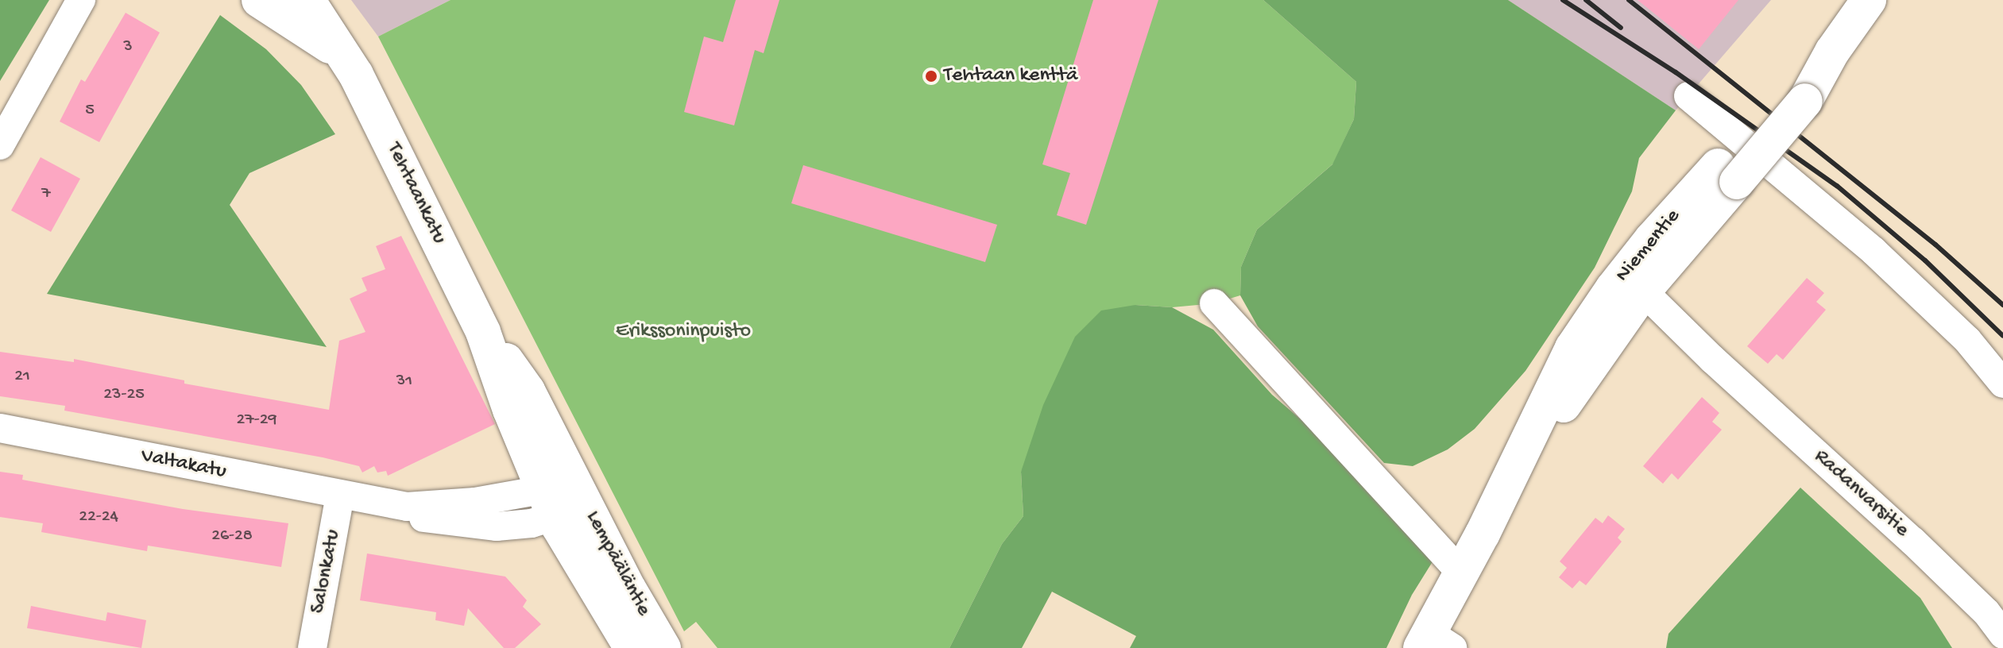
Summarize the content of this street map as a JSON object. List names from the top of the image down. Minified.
{"streets":{"main road":["Tehtaankatu","Niementie","Lempääläntie"],"street":["Valtakatu","Radanvarsitie","Salonkatu"]},"crossings":[["Tehtaankatu","Valtakatu"],["Tehtaankatu","Lempääläntie"],["Niementie","Radanvarsitie"],["Valtakatu","Lempääläntie"],["Valtakatu","Salonkatu"]],"parks":["Erikssoninpuisto"],"places":["Tehtaan kenttä"],"house_numbers":["3","5","7","21","31","23-25","27-29","22-24","26-28"]}
